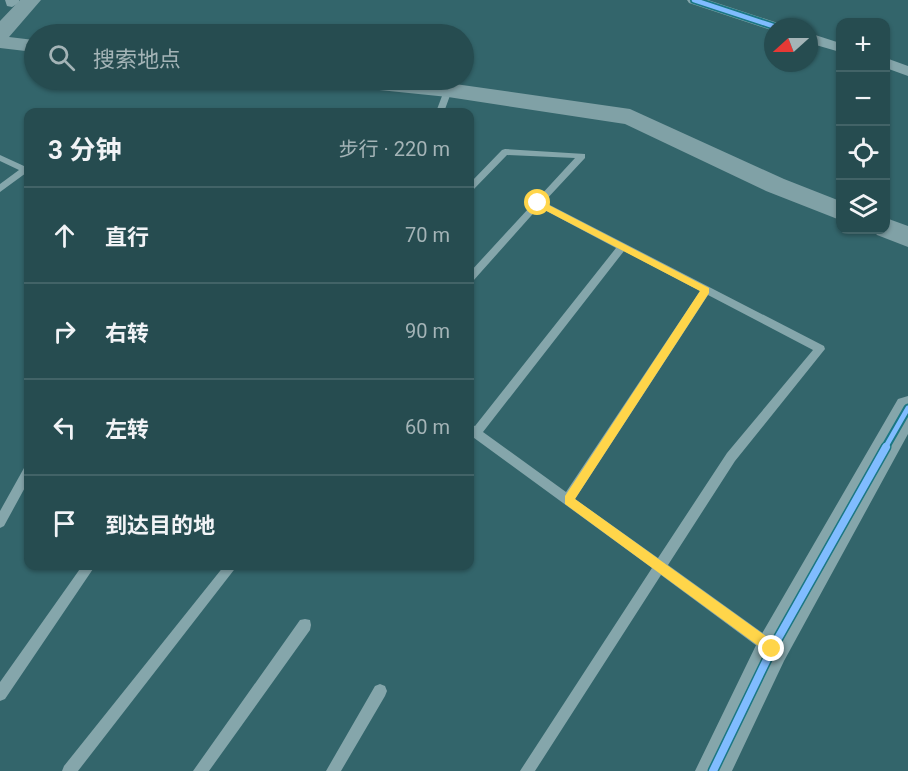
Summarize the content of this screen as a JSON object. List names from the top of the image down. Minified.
{"north":"left","page":{"map_buttons":["+","−"],"search":"搜索地点","heading":["3 分钟","步行 · 220 m"],"list":[["直行","70 m"],["右转","90 m"],["左转","60 m"],"到达目的地"]}}
